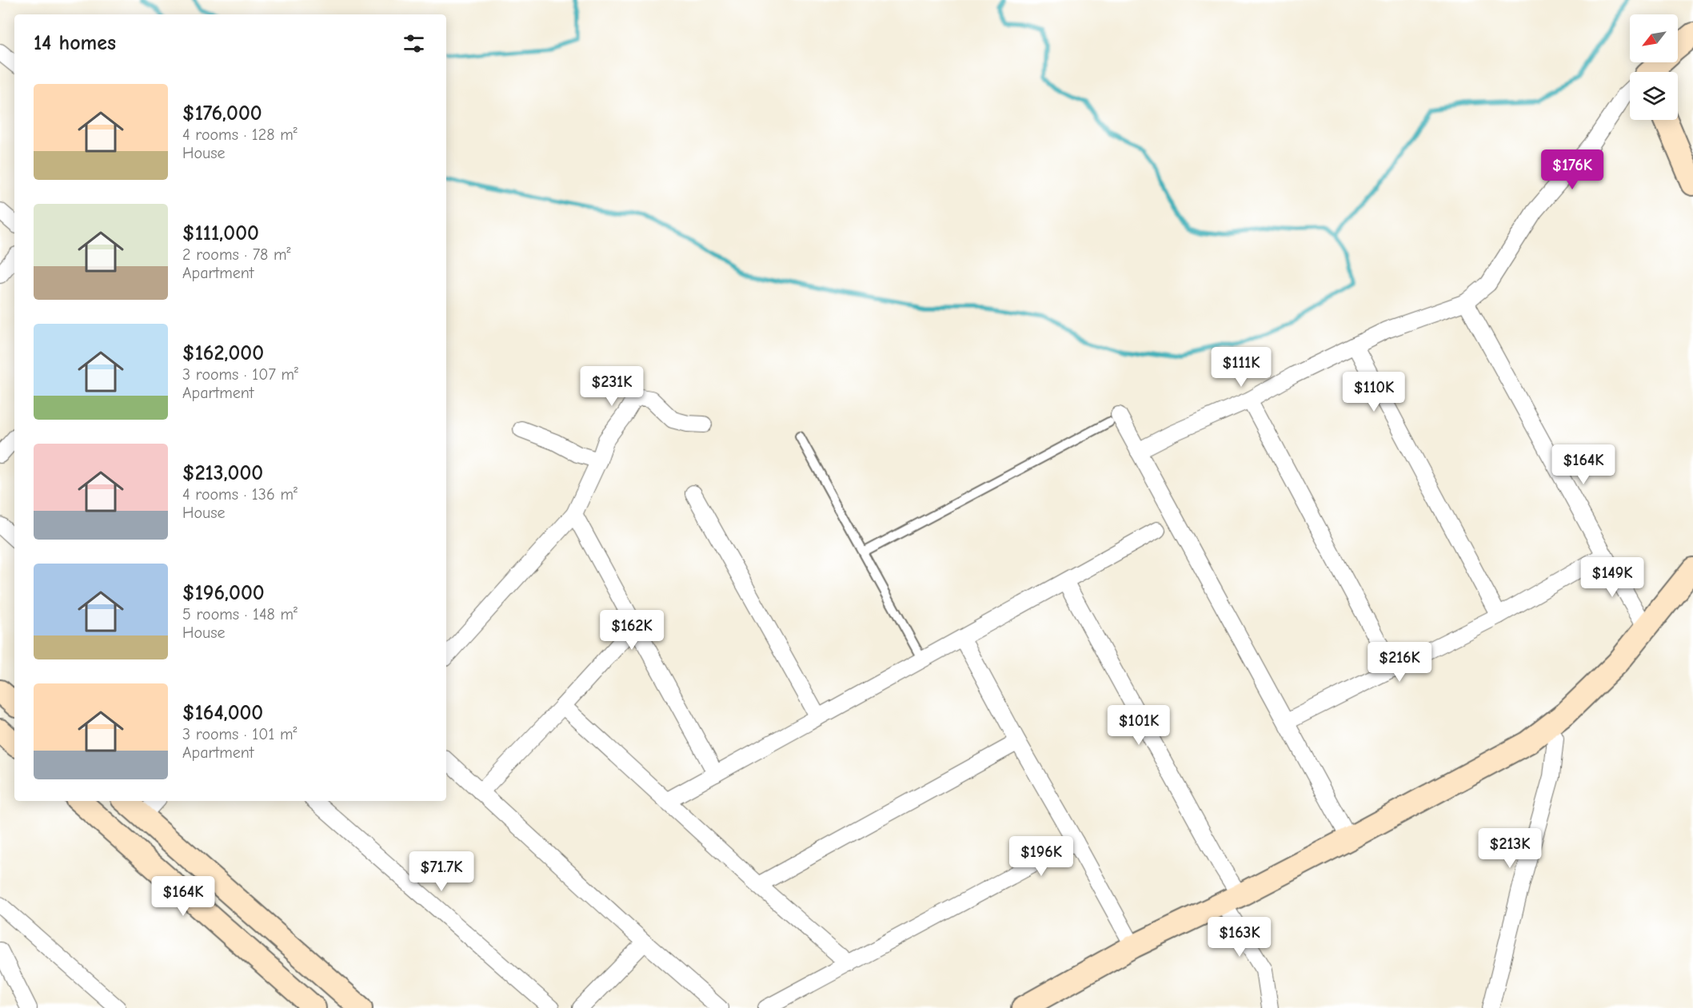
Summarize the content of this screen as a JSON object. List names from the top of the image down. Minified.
{"north":"bottom left","page":{"heading":"14 homes","list":[{"name":"$176,000","note":"4 rooms · 128 m² · House"},{"name":"$111,000","note":"2 rooms · 78 m² · Apartment"},{"name":"$162,000","note":"3 rooms · 107 m² · Apartment"},{"name":"$213,000","note":"4 rooms · 136 m² · House"},{"name":"$196,000","note":"5 rooms · 148 m² · House"},{"name":"$164,000","note":"3 rooms · 101 m² · Apartment"}],"price":["$176K","$111K","$231K","$110K","$164K","$149K","$162K","$216K","$101K","$213K","$196K","$71.7K","$164K","$163K"]}}
